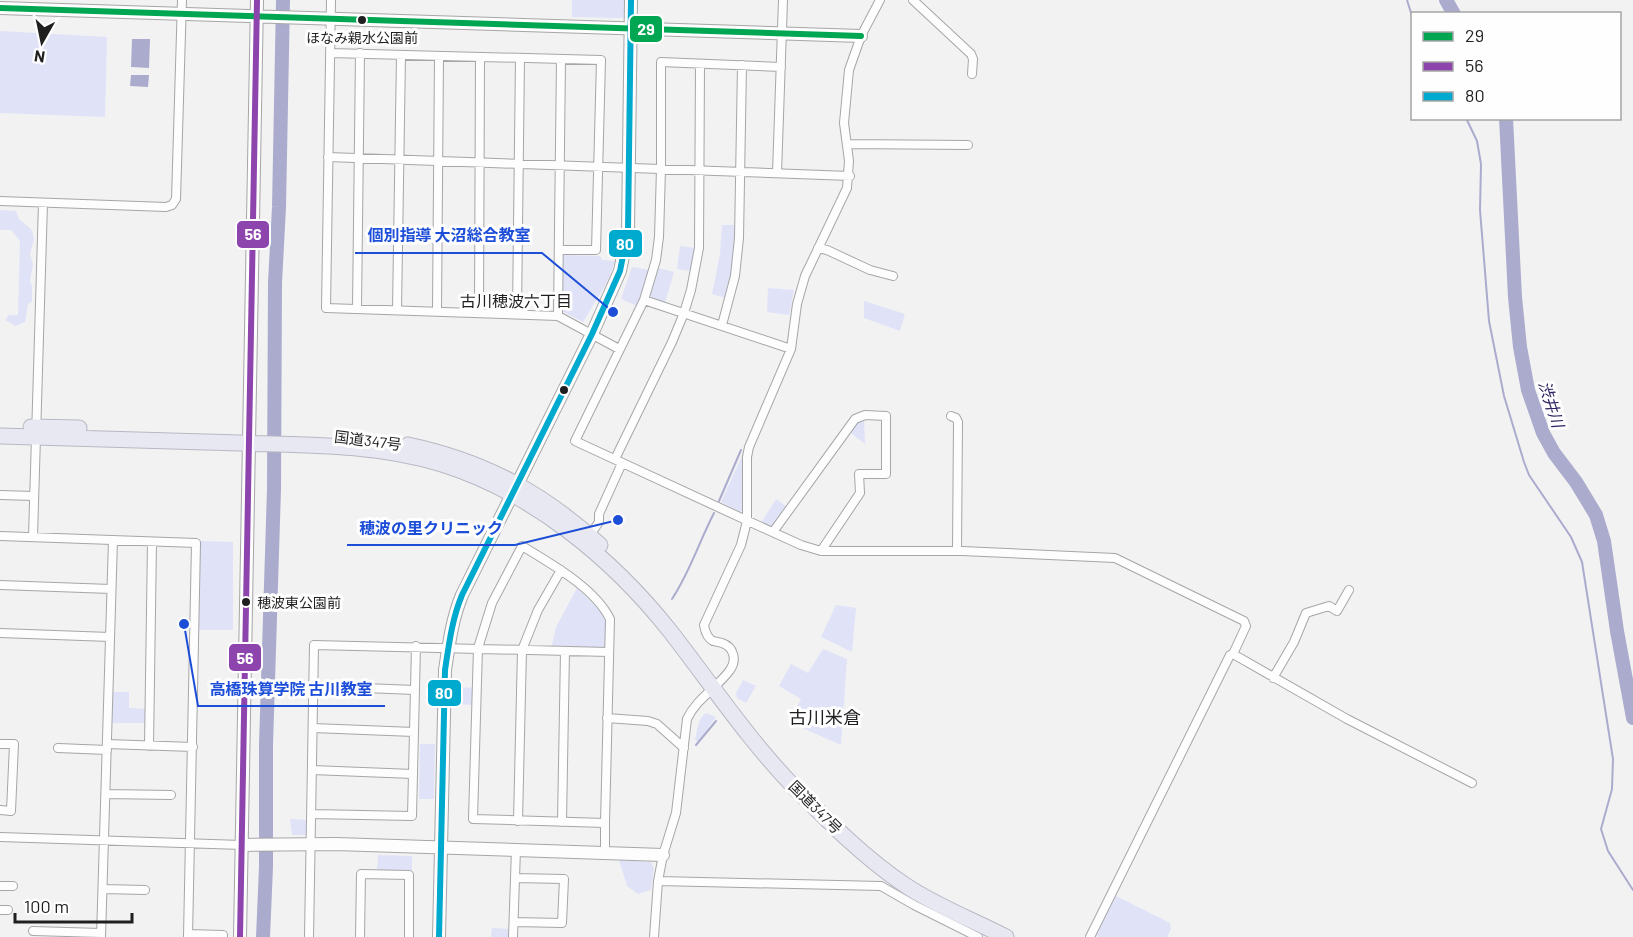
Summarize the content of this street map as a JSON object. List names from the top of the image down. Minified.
{"streets":{"highway":["国道347号"]},"districts":["古川穂波六丁目","古川米倉"],"water":["渋井川"],"places":["ほなみ親水公園前","個別指導 大沼総合教室","穂波の里クリニック","穂波東公園前","高橋珠算学院 古川教室"],"lines":["transit line 56","transit line 80","transit line 29"],"legend":["29","56","80"],"scale_bar":"100 m","north":"bottom"}
